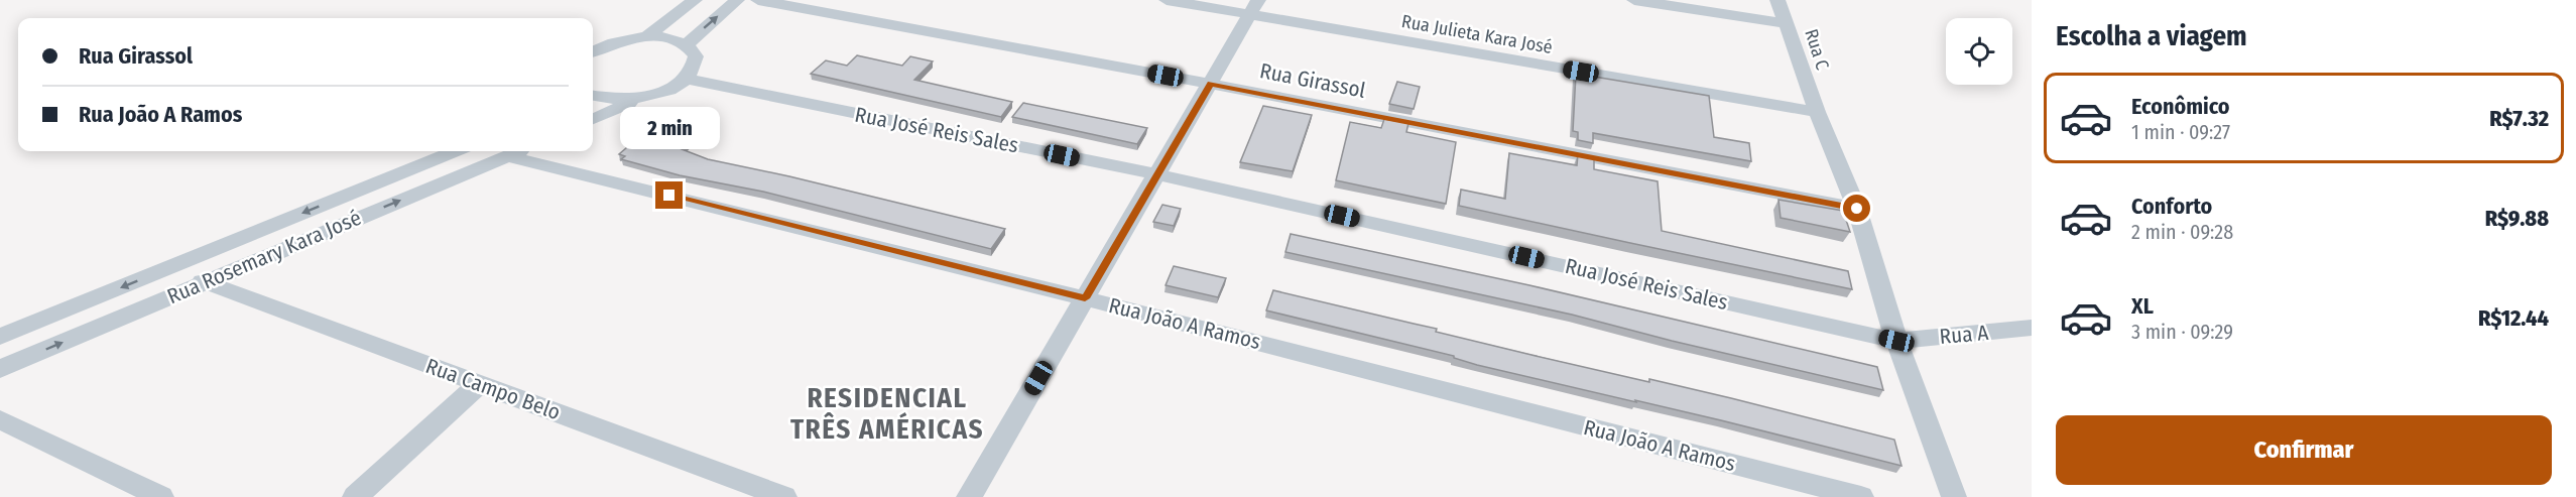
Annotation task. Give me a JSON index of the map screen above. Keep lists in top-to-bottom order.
{
  "streets": {
    "street": [
      "Rua Julieta Kara José",
      "Rua C",
      "Rua Girassol",
      "Rua José Reis Sales",
      "Rua Rosemary Kara José",
      "Rua João A Ramos",
      "Rua A",
      "Rua Campo Belo"
    ]
  },
  "crossings": [
    ["Rua Julieta Kara José", "Rua C"],
    ["Rua C", "Rua Girassol"],
    ["Rua C", "Rua José Reis Sales"],
    ["Rua C", "Rua A"],
    ["Rua José Reis Sales", "Rua A"],
    ["Rua Rosemary Kara José", "Rua João A Ramos"],
    ["Rua Rosemary Kara José", "Rua Campo Belo"]
  ],
  "districts": ["RESIDENCIAL TRÊS AMÉRICAS"],
  "page": {
    "heading": "Escolha a viagem",
    "banner": ["Rua Girassol", "Rua João A Ramos"],
    "list": [
      {
        "name": "Econômico",
        "note": "1 min · 09:27",
        "value": "R$7.32"
      },
      {
        "name": "Conforto",
        "note": "2 min · 09:28",
        "value": "R$9.88"
      },
      {
        "name": "XL",
        "note": "3 min · 09:29",
        "value": "R$12.44"
      }
    ],
    "bubble": "2 min",
    "buttons": "Confirmar"
  }
}
